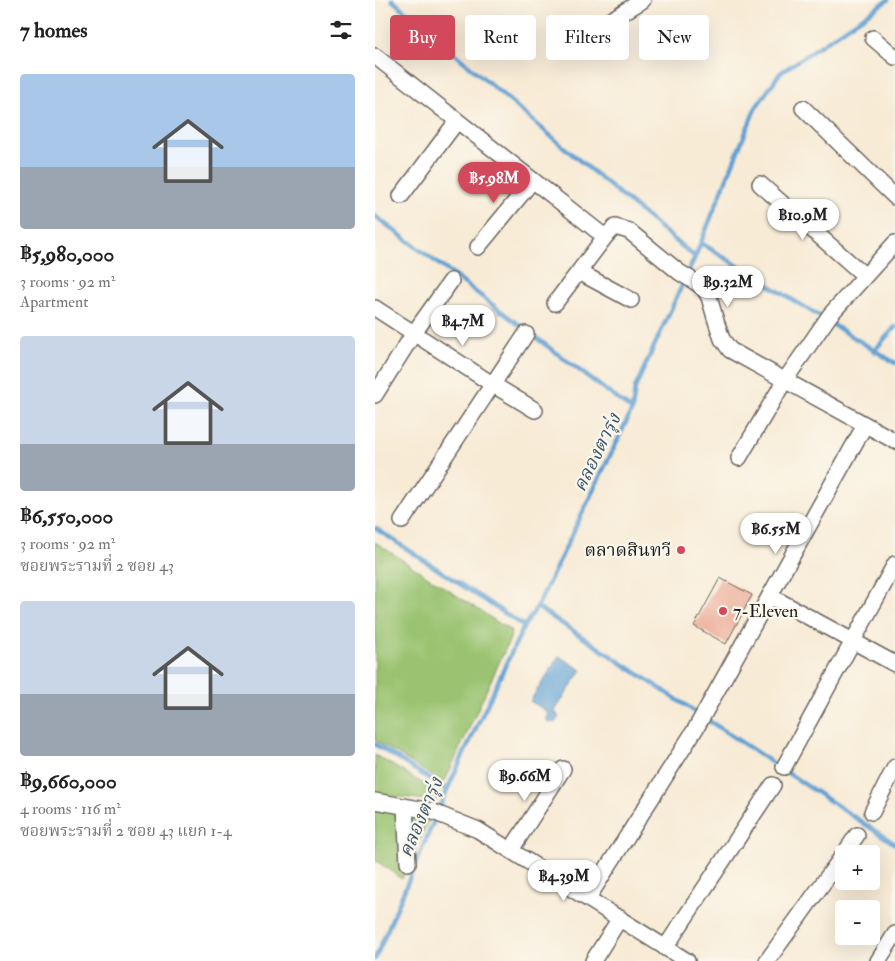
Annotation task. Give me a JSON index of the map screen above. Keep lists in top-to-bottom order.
{
  "water": ["คลองตารุ่ง"],
  "places": ["ตลาดสินทวี", "7-Eleven"],
  "page": {
    "heading": "7 homes",
    "chip": [
      "Buy",
      "Rent",
      "Filters",
      "New"
    ],
    "list": [
      {
        "name": "฿5,980,000",
        "note": "3 rooms · 92 m² · Apartment"
      },
      {
        "name": "฿6,550,000",
        "note": "3 rooms · 92 m² · ซอยพระรามที่ 2 ซอย 43"
      },
      {
        "name": "฿9,660,000",
        "note": "4 rooms · 116 m² · ซอยพระรามที่ 2 ซอย 43 แยก 1-4"
      }
    ],
    "price": [
      "฿5.98M",
      "฿10.9M",
      "฿9.32M",
      "฿4.7M",
      "฿6.55M",
      "฿9.66M",
      "฿4.39M"
    ],
    "map_buttons": ["+", "−"]
  }
}
